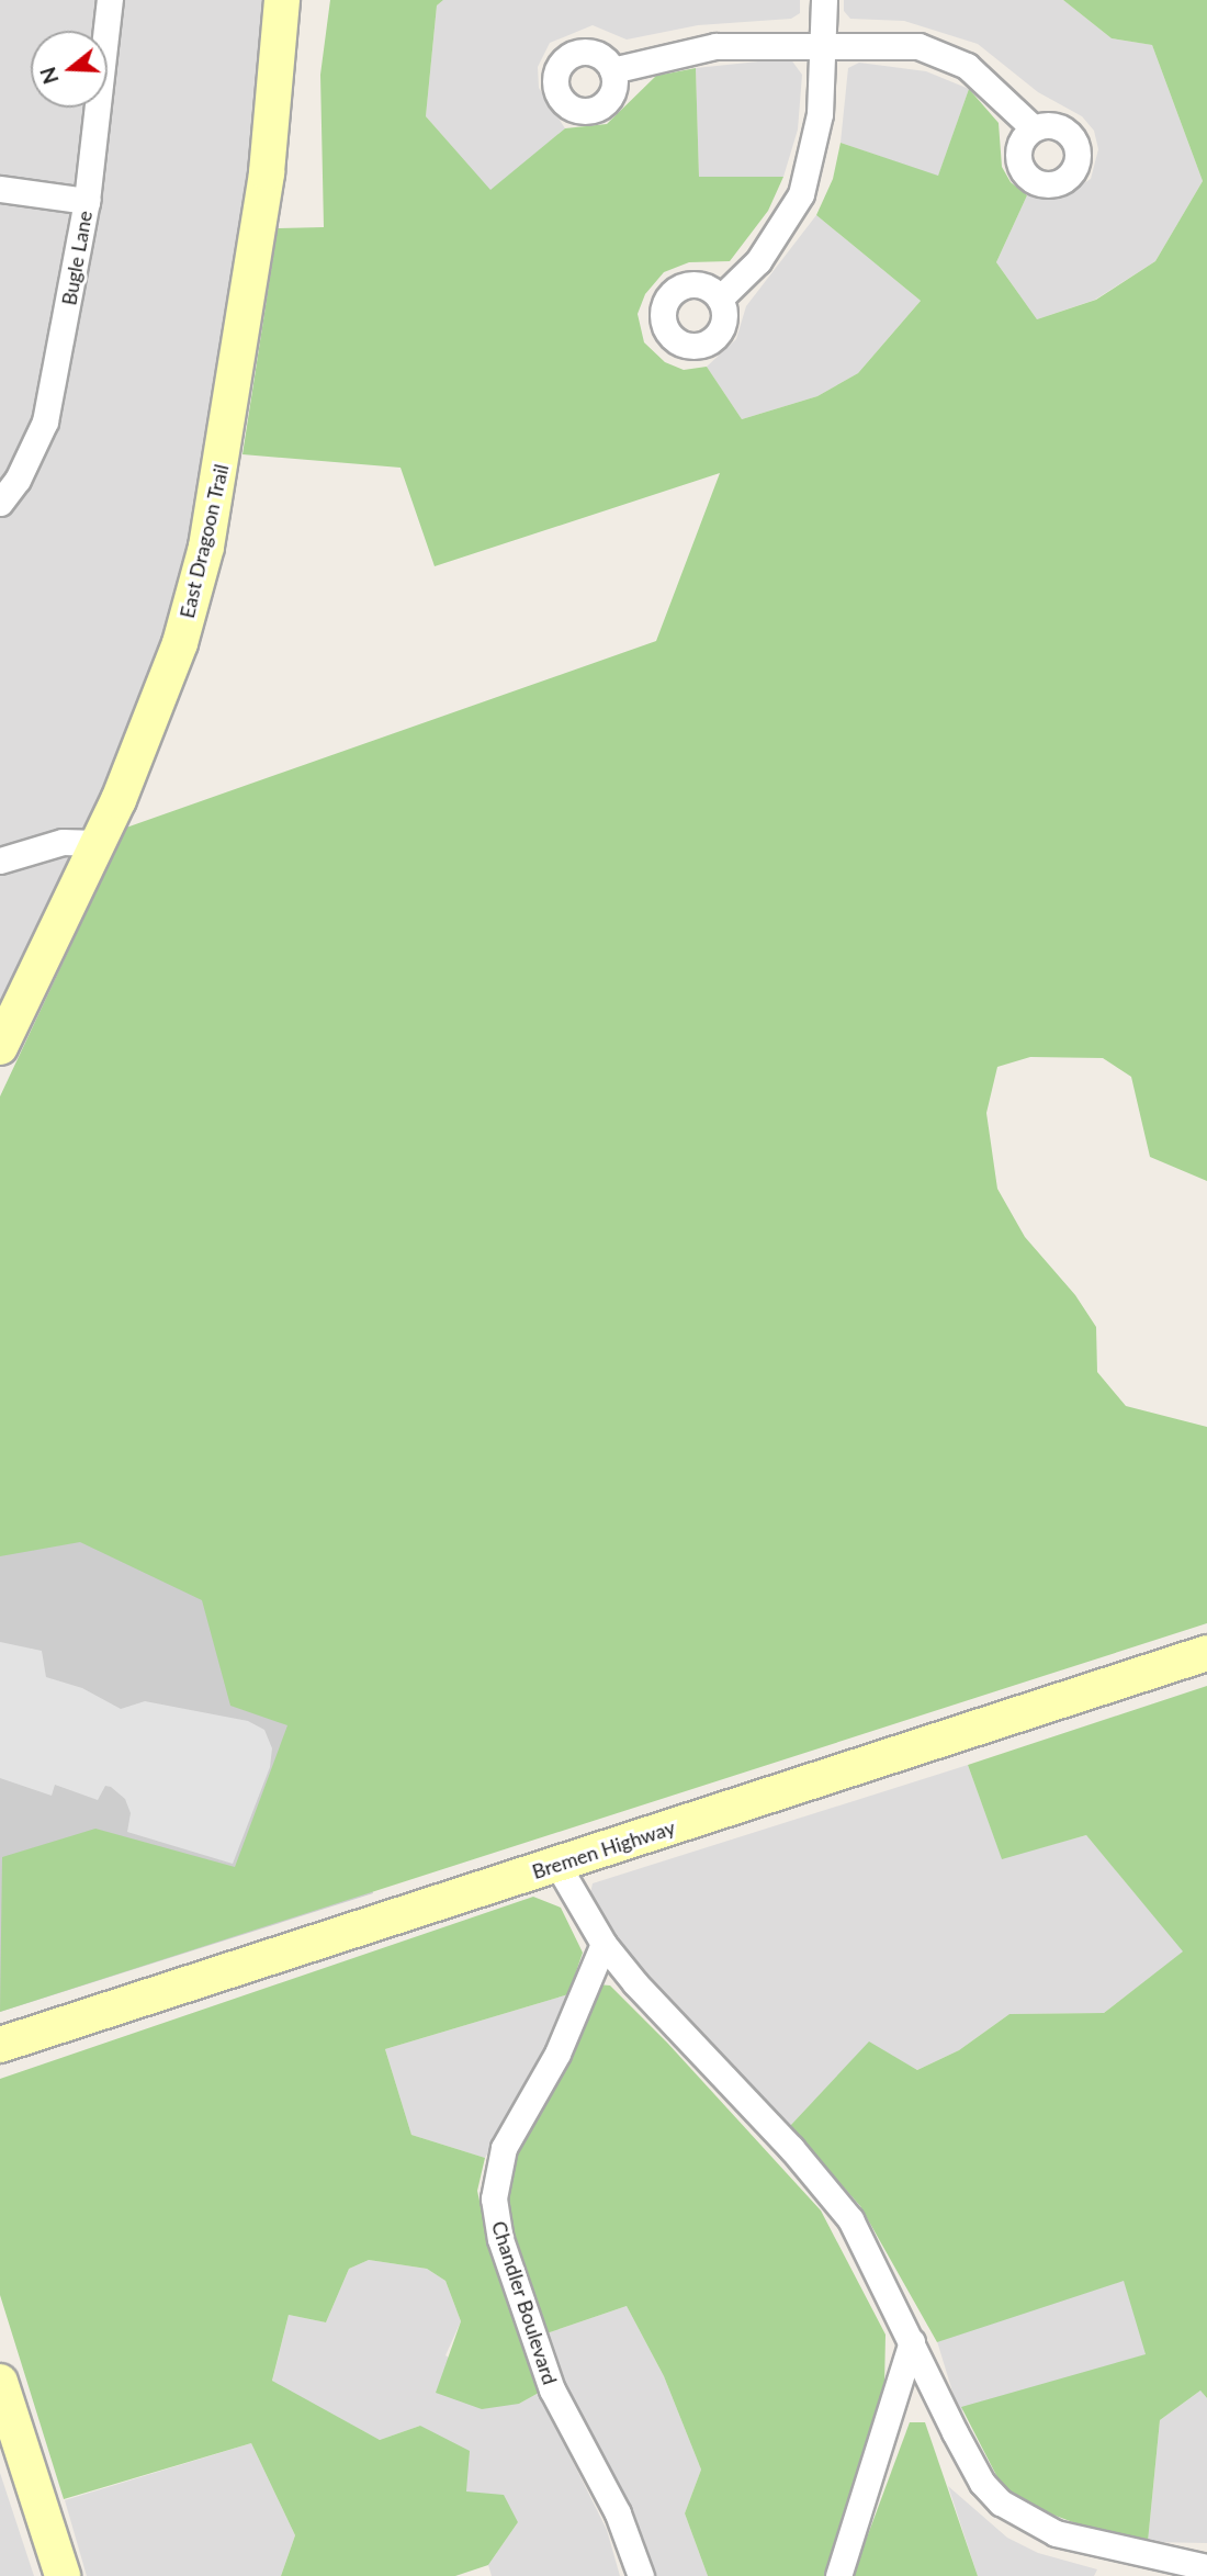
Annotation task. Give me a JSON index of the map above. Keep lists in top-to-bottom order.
{
  "streets": {
    "street": [
      "Bugle Lane",
      "East Dragoon Trail",
      "Bremen Highway",
      "Chandler Boulevard"
    ]
  },
  "north": "left"
}
